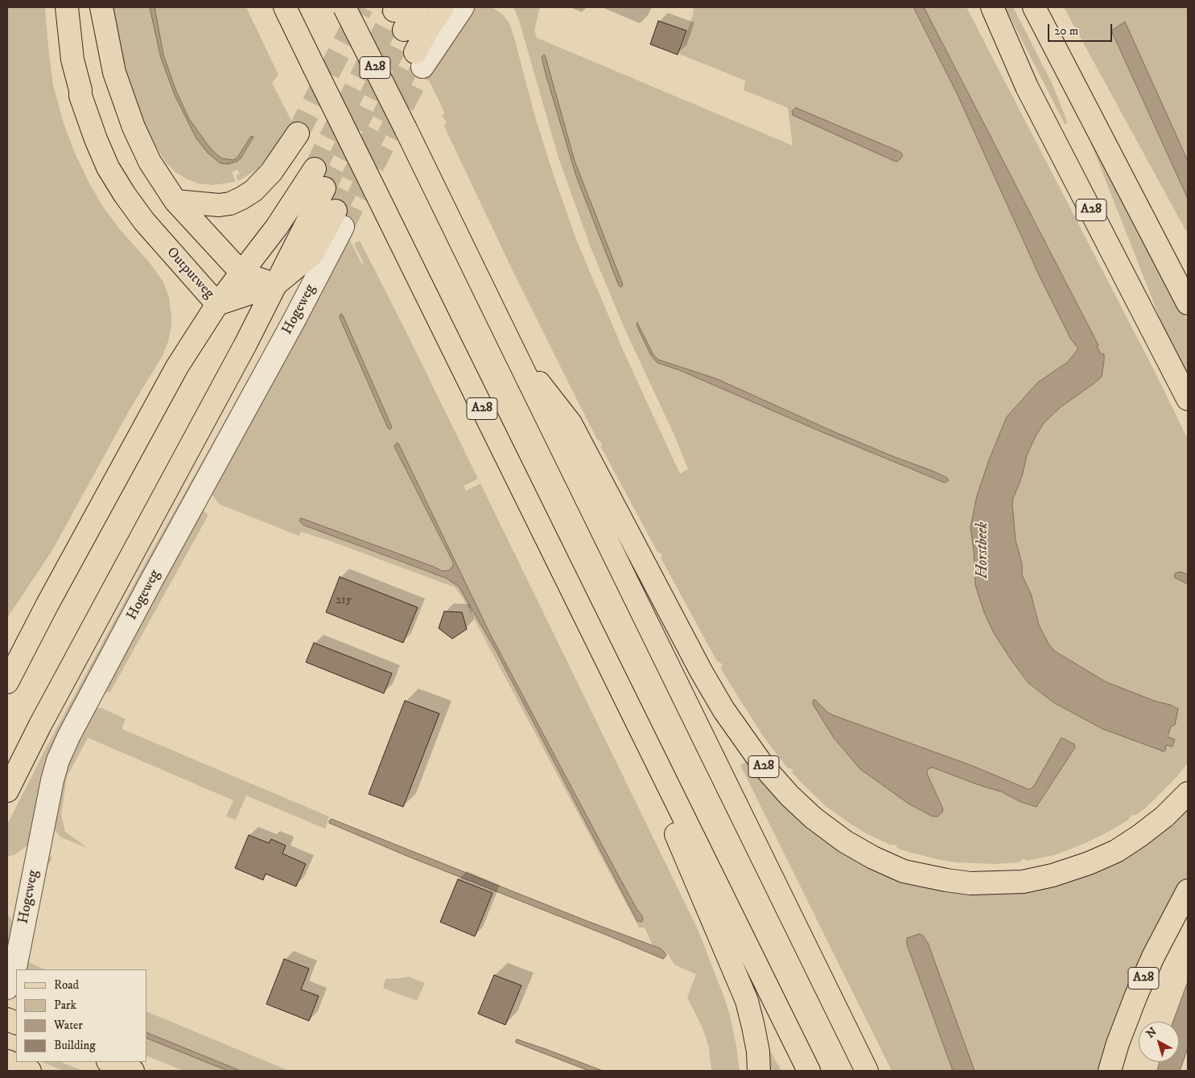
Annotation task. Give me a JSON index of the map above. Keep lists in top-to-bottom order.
{
  "streets": {
    "main road": ["A28", "Outputweg", "Hogeweg"]
  },
  "crossings": [
    ["Outputweg", "Hogeweg"]
  ],
  "water": ["Horstbeek"],
  "house_numbers": ["215"],
  "legend": [
    "Road",
    "Park",
    "Water",
    "Building"
  ],
  "scale_bar": "20 m",
  "north": "top left"
}
